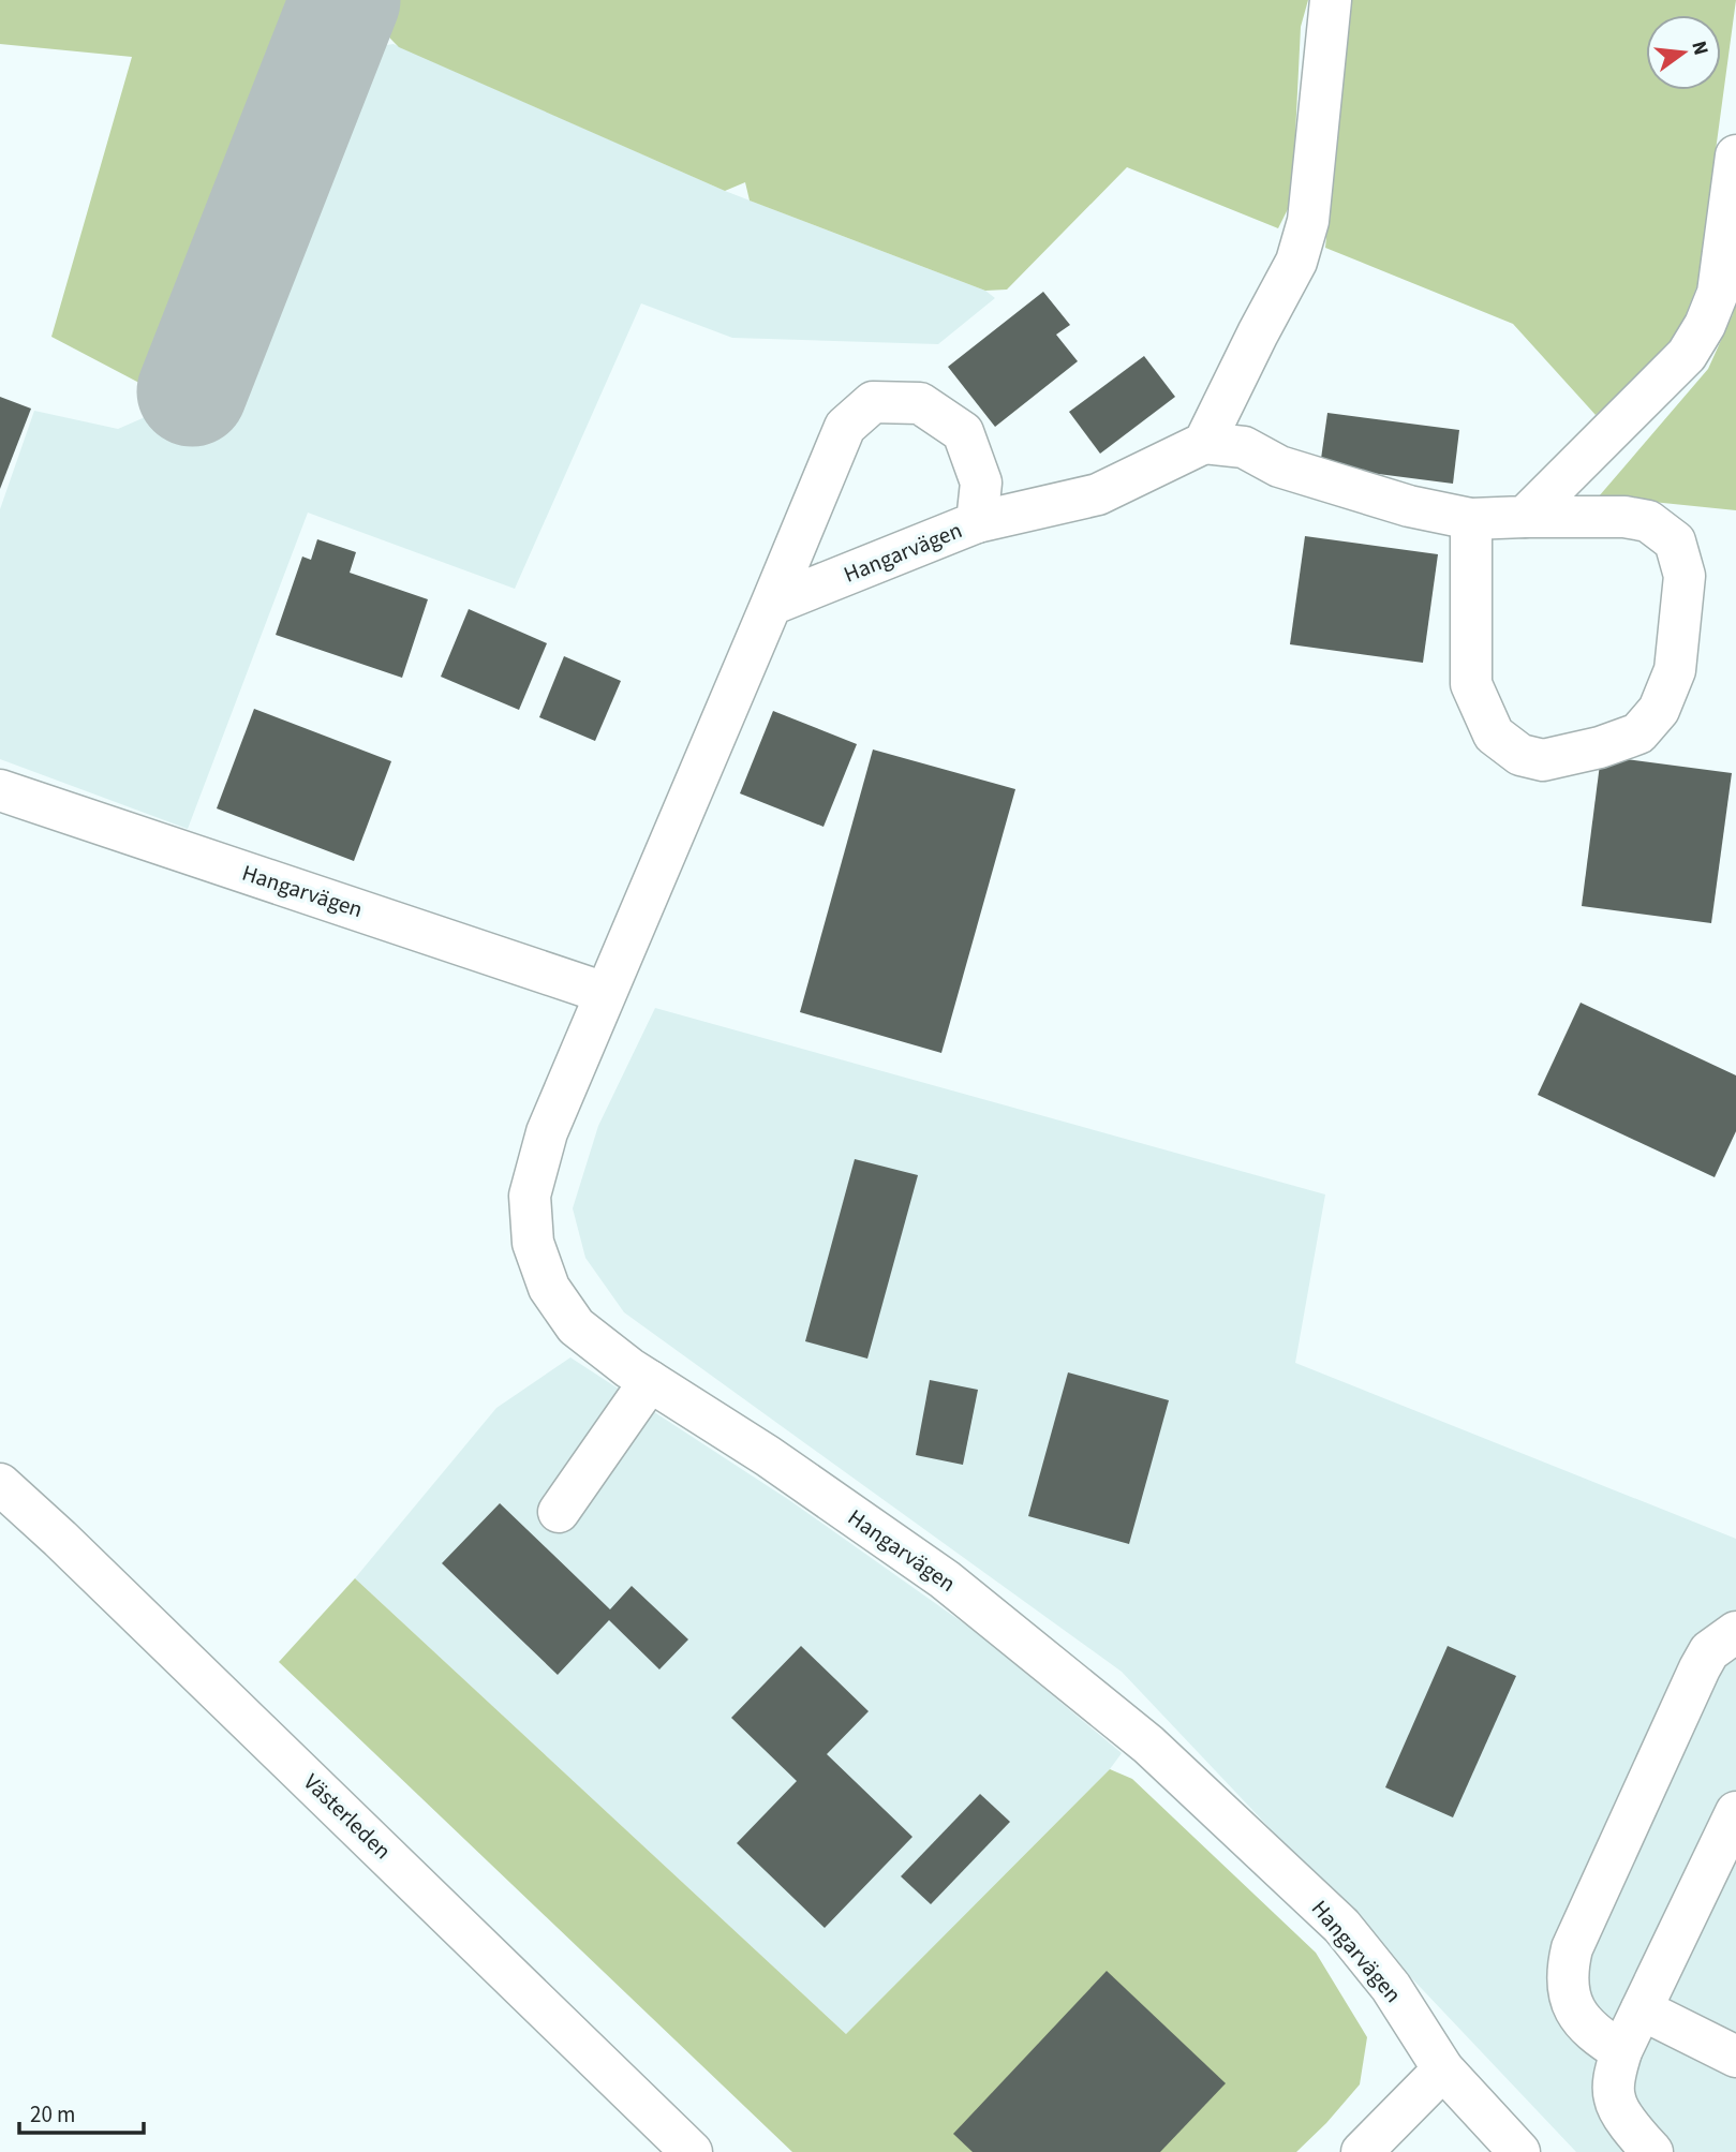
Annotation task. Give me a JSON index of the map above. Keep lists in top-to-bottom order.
{
  "streets": {
    "street": ["Hangarvägen", "Västerleden"]
  },
  "scale_bar": "20 m",
  "north": "right"
}
